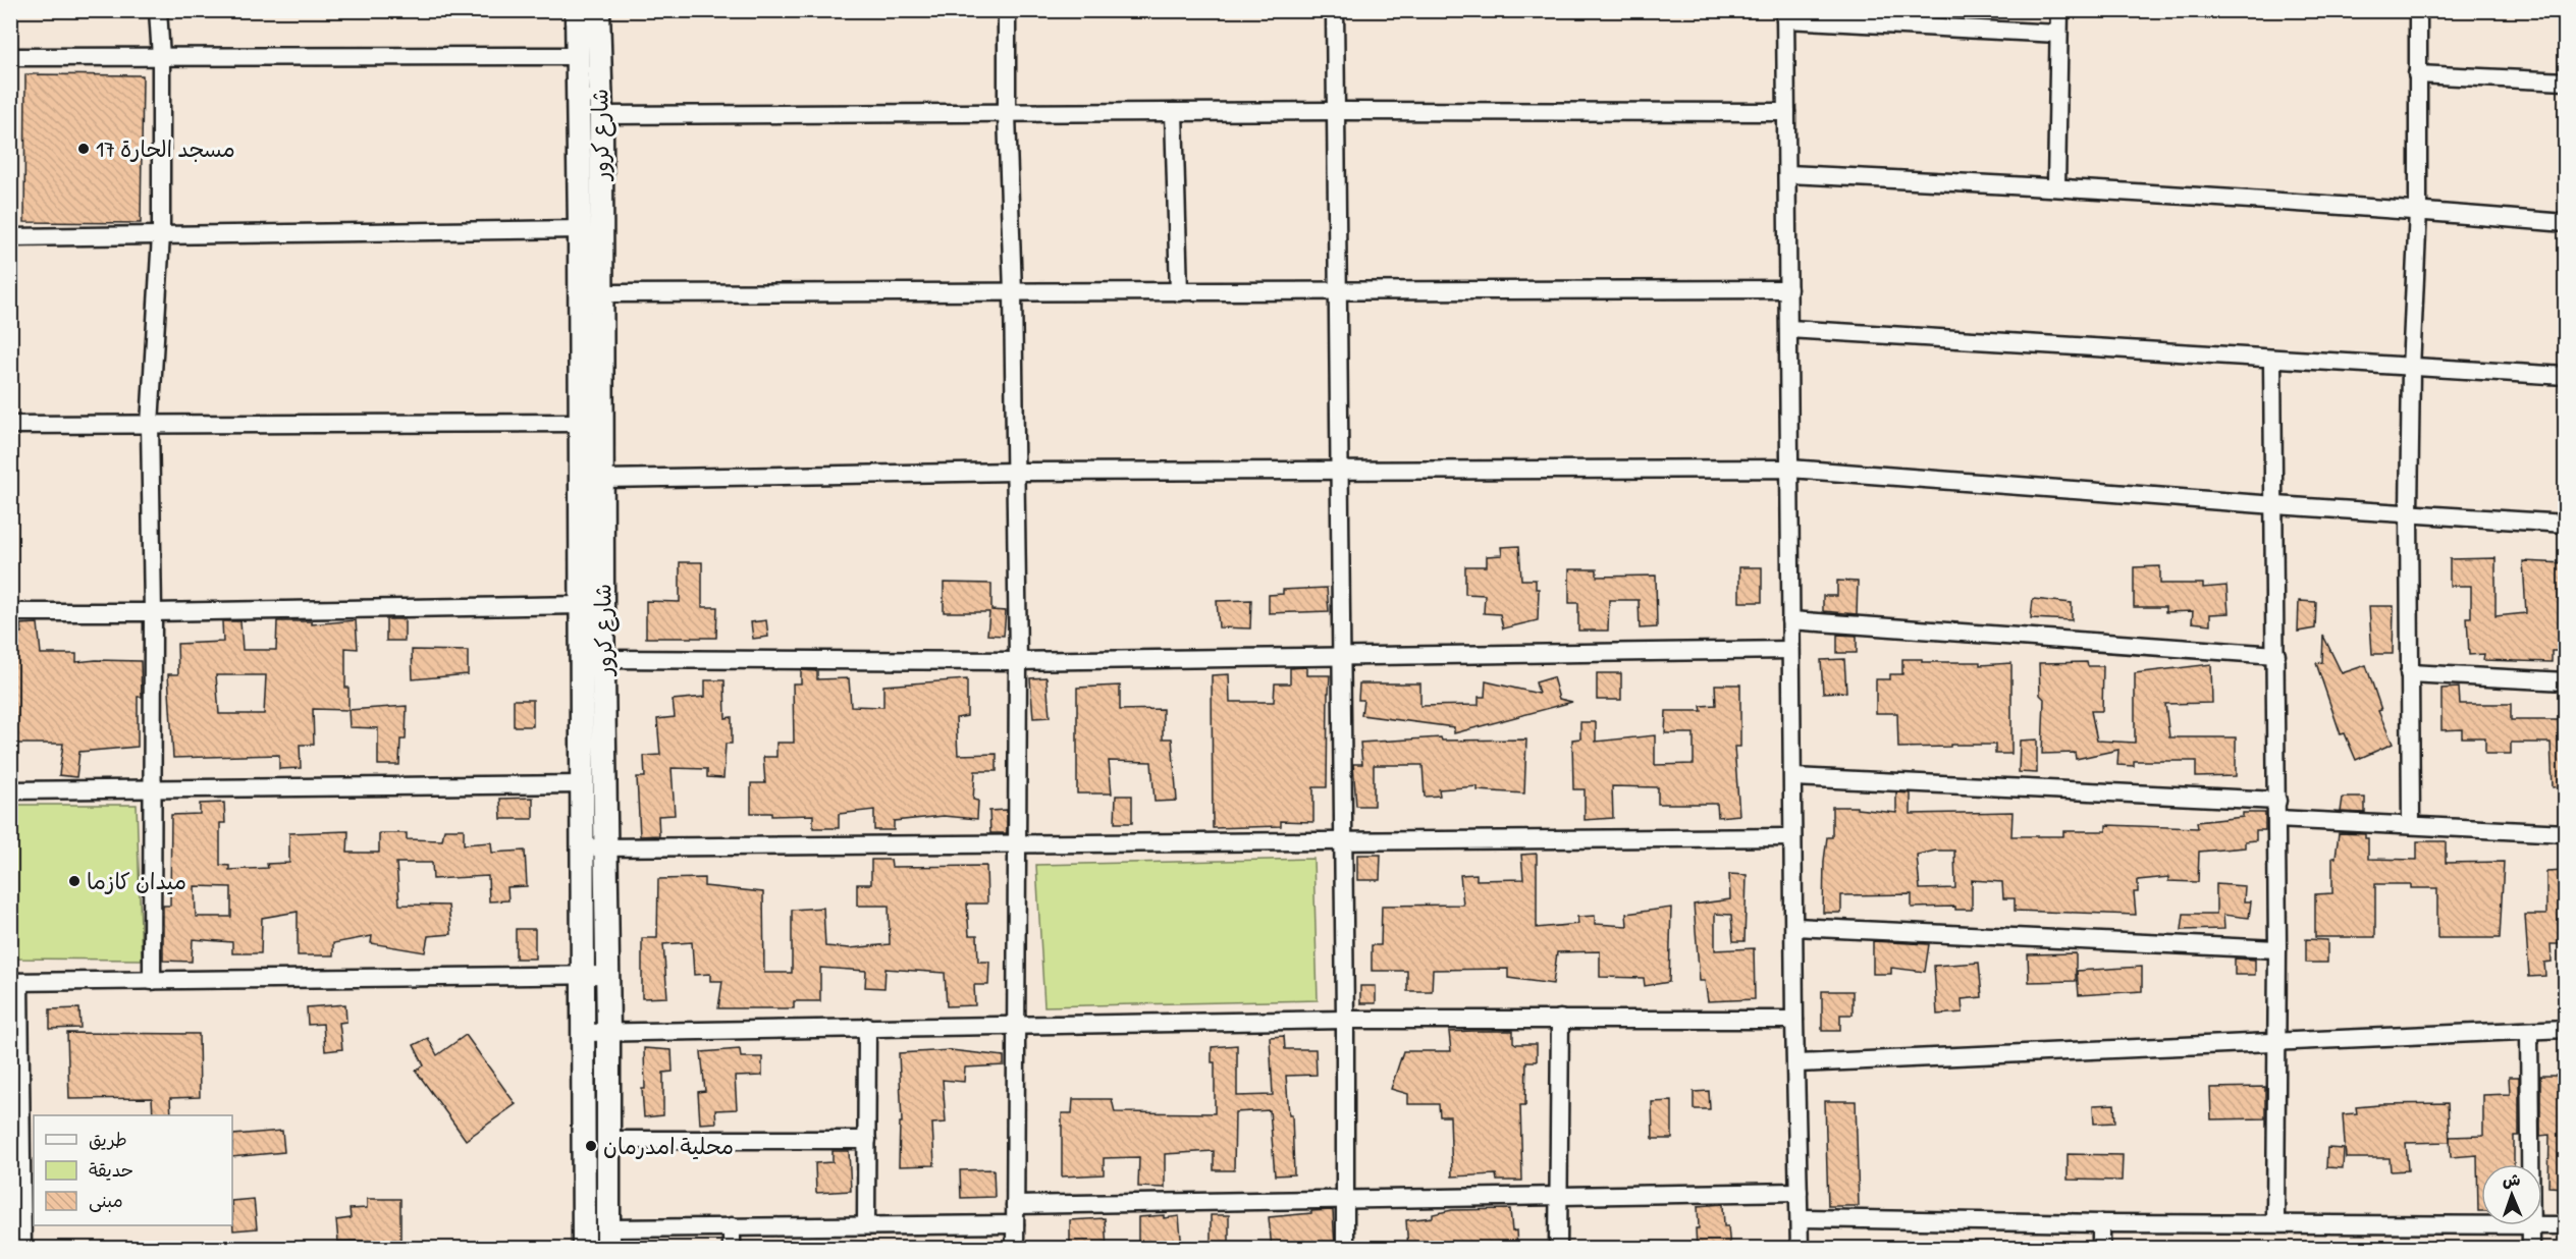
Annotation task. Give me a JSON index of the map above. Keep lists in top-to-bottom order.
{
  "streets": {
    "main road": ["شارع كرور"]
  },
  "places": ["مسجد الحارة 17", "ميدان كازما", "محلية امدرمان"],
  "legend": ["طريق", "حديقة", "مبنى"],
  "north": "top"
}
